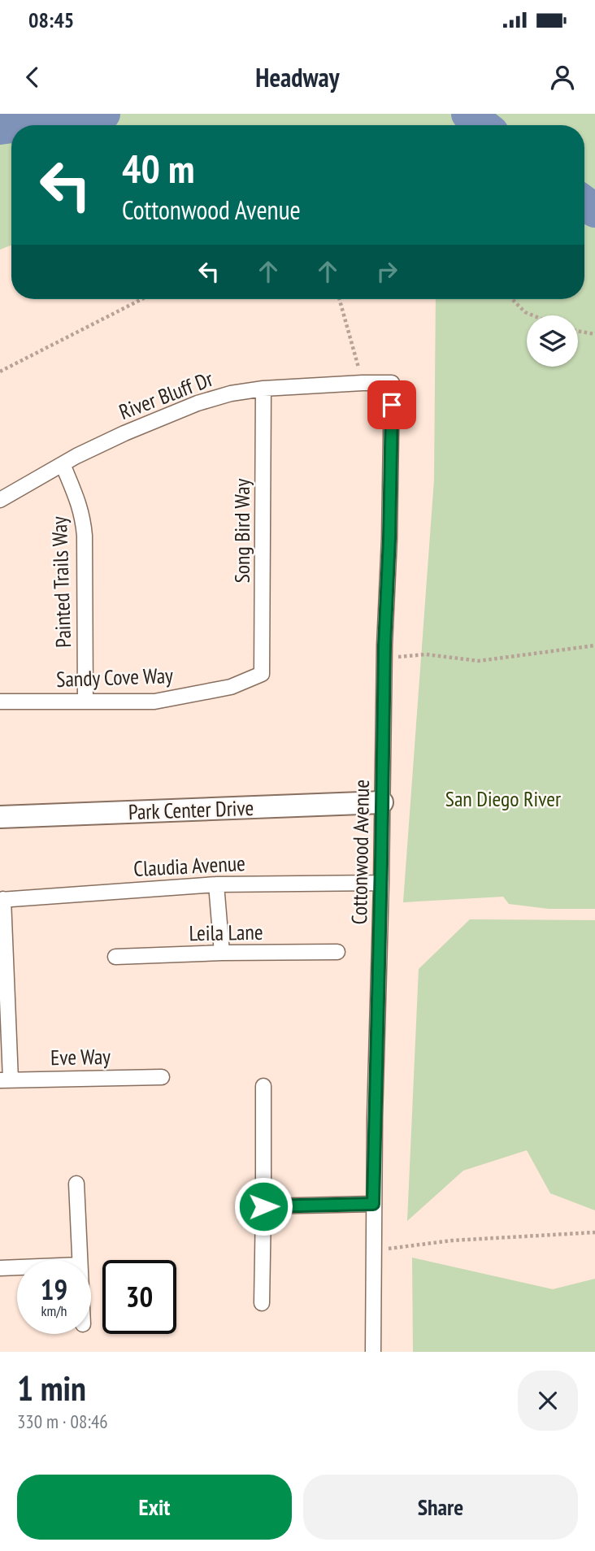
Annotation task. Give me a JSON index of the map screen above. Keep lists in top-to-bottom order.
{
  "streets": {
    "street": [
      "River Bluff Dr",
      "Song Bird Way",
      "Painted Trails Way",
      "Sandy Cove Way",
      "Park Center Drive",
      "Cottonwood Avenue",
      "Claudia Avenue",
      "Leila Lane",
      "Eve Way"
    ]
  },
  "crossings": [
    ["River Bluff Dr", "Song Bird Way"],
    ["River Bluff Dr", "Painted Trails Way"],
    ["River Bluff Dr", "Cottonwood Avenue"],
    ["Song Bird Way", "Sandy Cove Way"],
    ["Painted Trails Way", "Sandy Cove Way"],
    ["Park Center Drive", "Cottonwood Avenue"],
    ["Cottonwood Avenue", "Claudia Avenue"]
  ],
  "parks": ["San Diego River"],
  "page": {
    "status": "08:45",
    "header": "Headway",
    "turn": ["40 m", "Cottonwood Avenue"],
    "speed": "19 km/h",
    "limit": "30",
    "heading": ["1 min", "330 m · 08:46"],
    "buttons": ["Exit", "Share"]
  }
}
